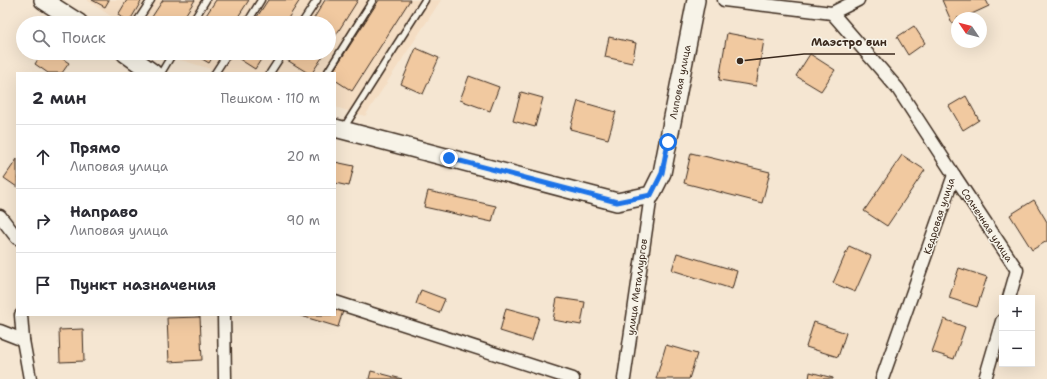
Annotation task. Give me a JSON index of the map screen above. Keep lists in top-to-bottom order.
{
  "streets": {
    "main road": ["Липовая улица"],
    "street": ["Кедровая улица", "Солнечная улица", "улица Металлургов"]
  },
  "crossings": [
    ["Липовая улица", "улица Металлургов"],
    ["Кедровая улица", "Солнечная улица"]
  ],
  "places": ["Маэстро вин"],
  "north": "top left",
  "page": {
    "search": "Поиск",
    "heading": ["2 мин", "Пешком · 110 m"],
    "list": [
      ["Прямо", "Липовая улица", "20 m"],
      ["Направо", "Липовая улица", "90 m"],
      "Пункт назначения"
    ],
    "map_buttons": ["+", "−"]
  }
}
